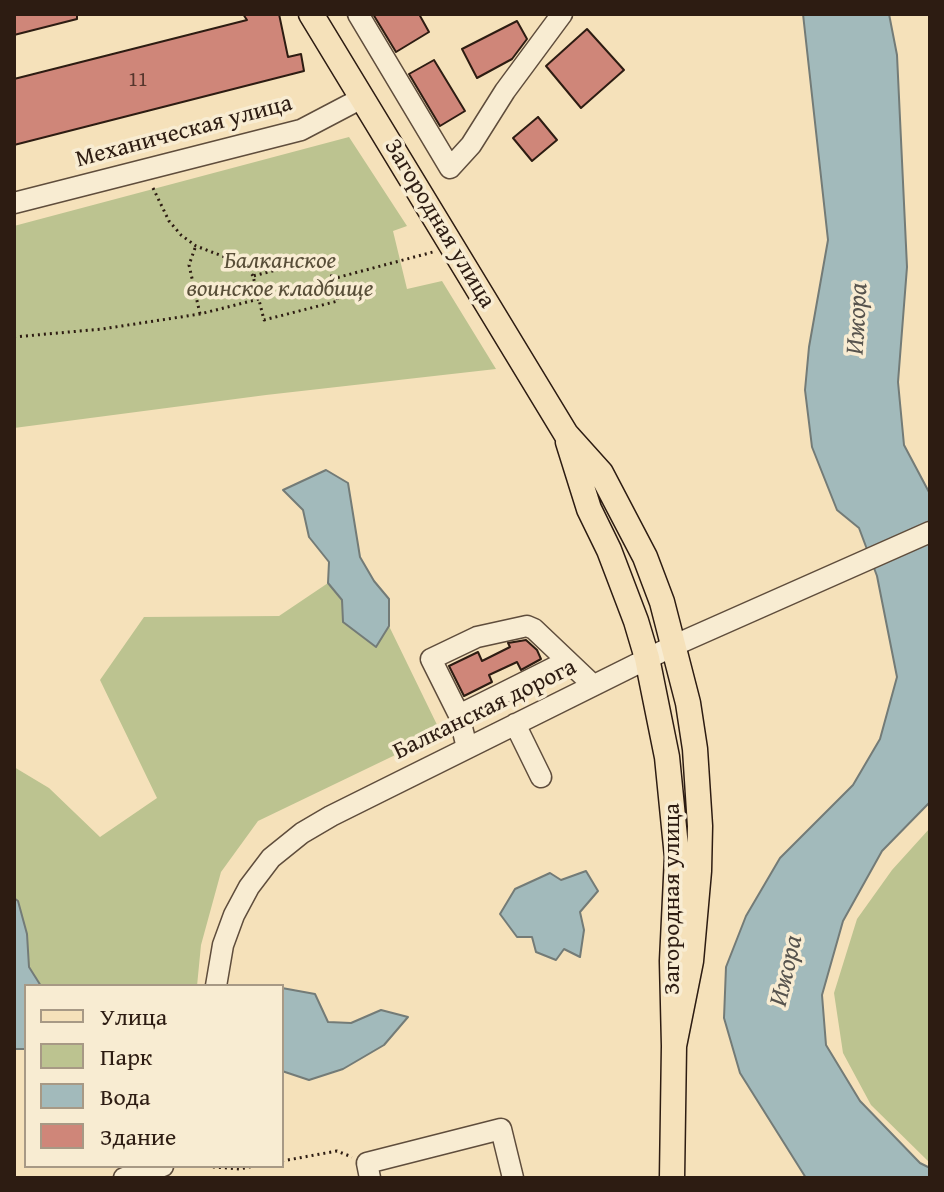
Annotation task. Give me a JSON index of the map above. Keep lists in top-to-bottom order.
{
  "streets": {
    "main road": ["Загородная улица"],
    "street": ["Механическая улица", "Балканская дорога"]
  },
  "crossings": [
    ["Механическая улица", "Загородная улица"],
    ["Загородная улица", "Балканская дорога"]
  ],
  "water": ["Ижора"],
  "parks": ["Балканское воинское кладбище"],
  "house_numbers": ["11"],
  "legend": [
    "Улица",
    "Парк",
    "Вода",
    "Здание"
  ]
}
